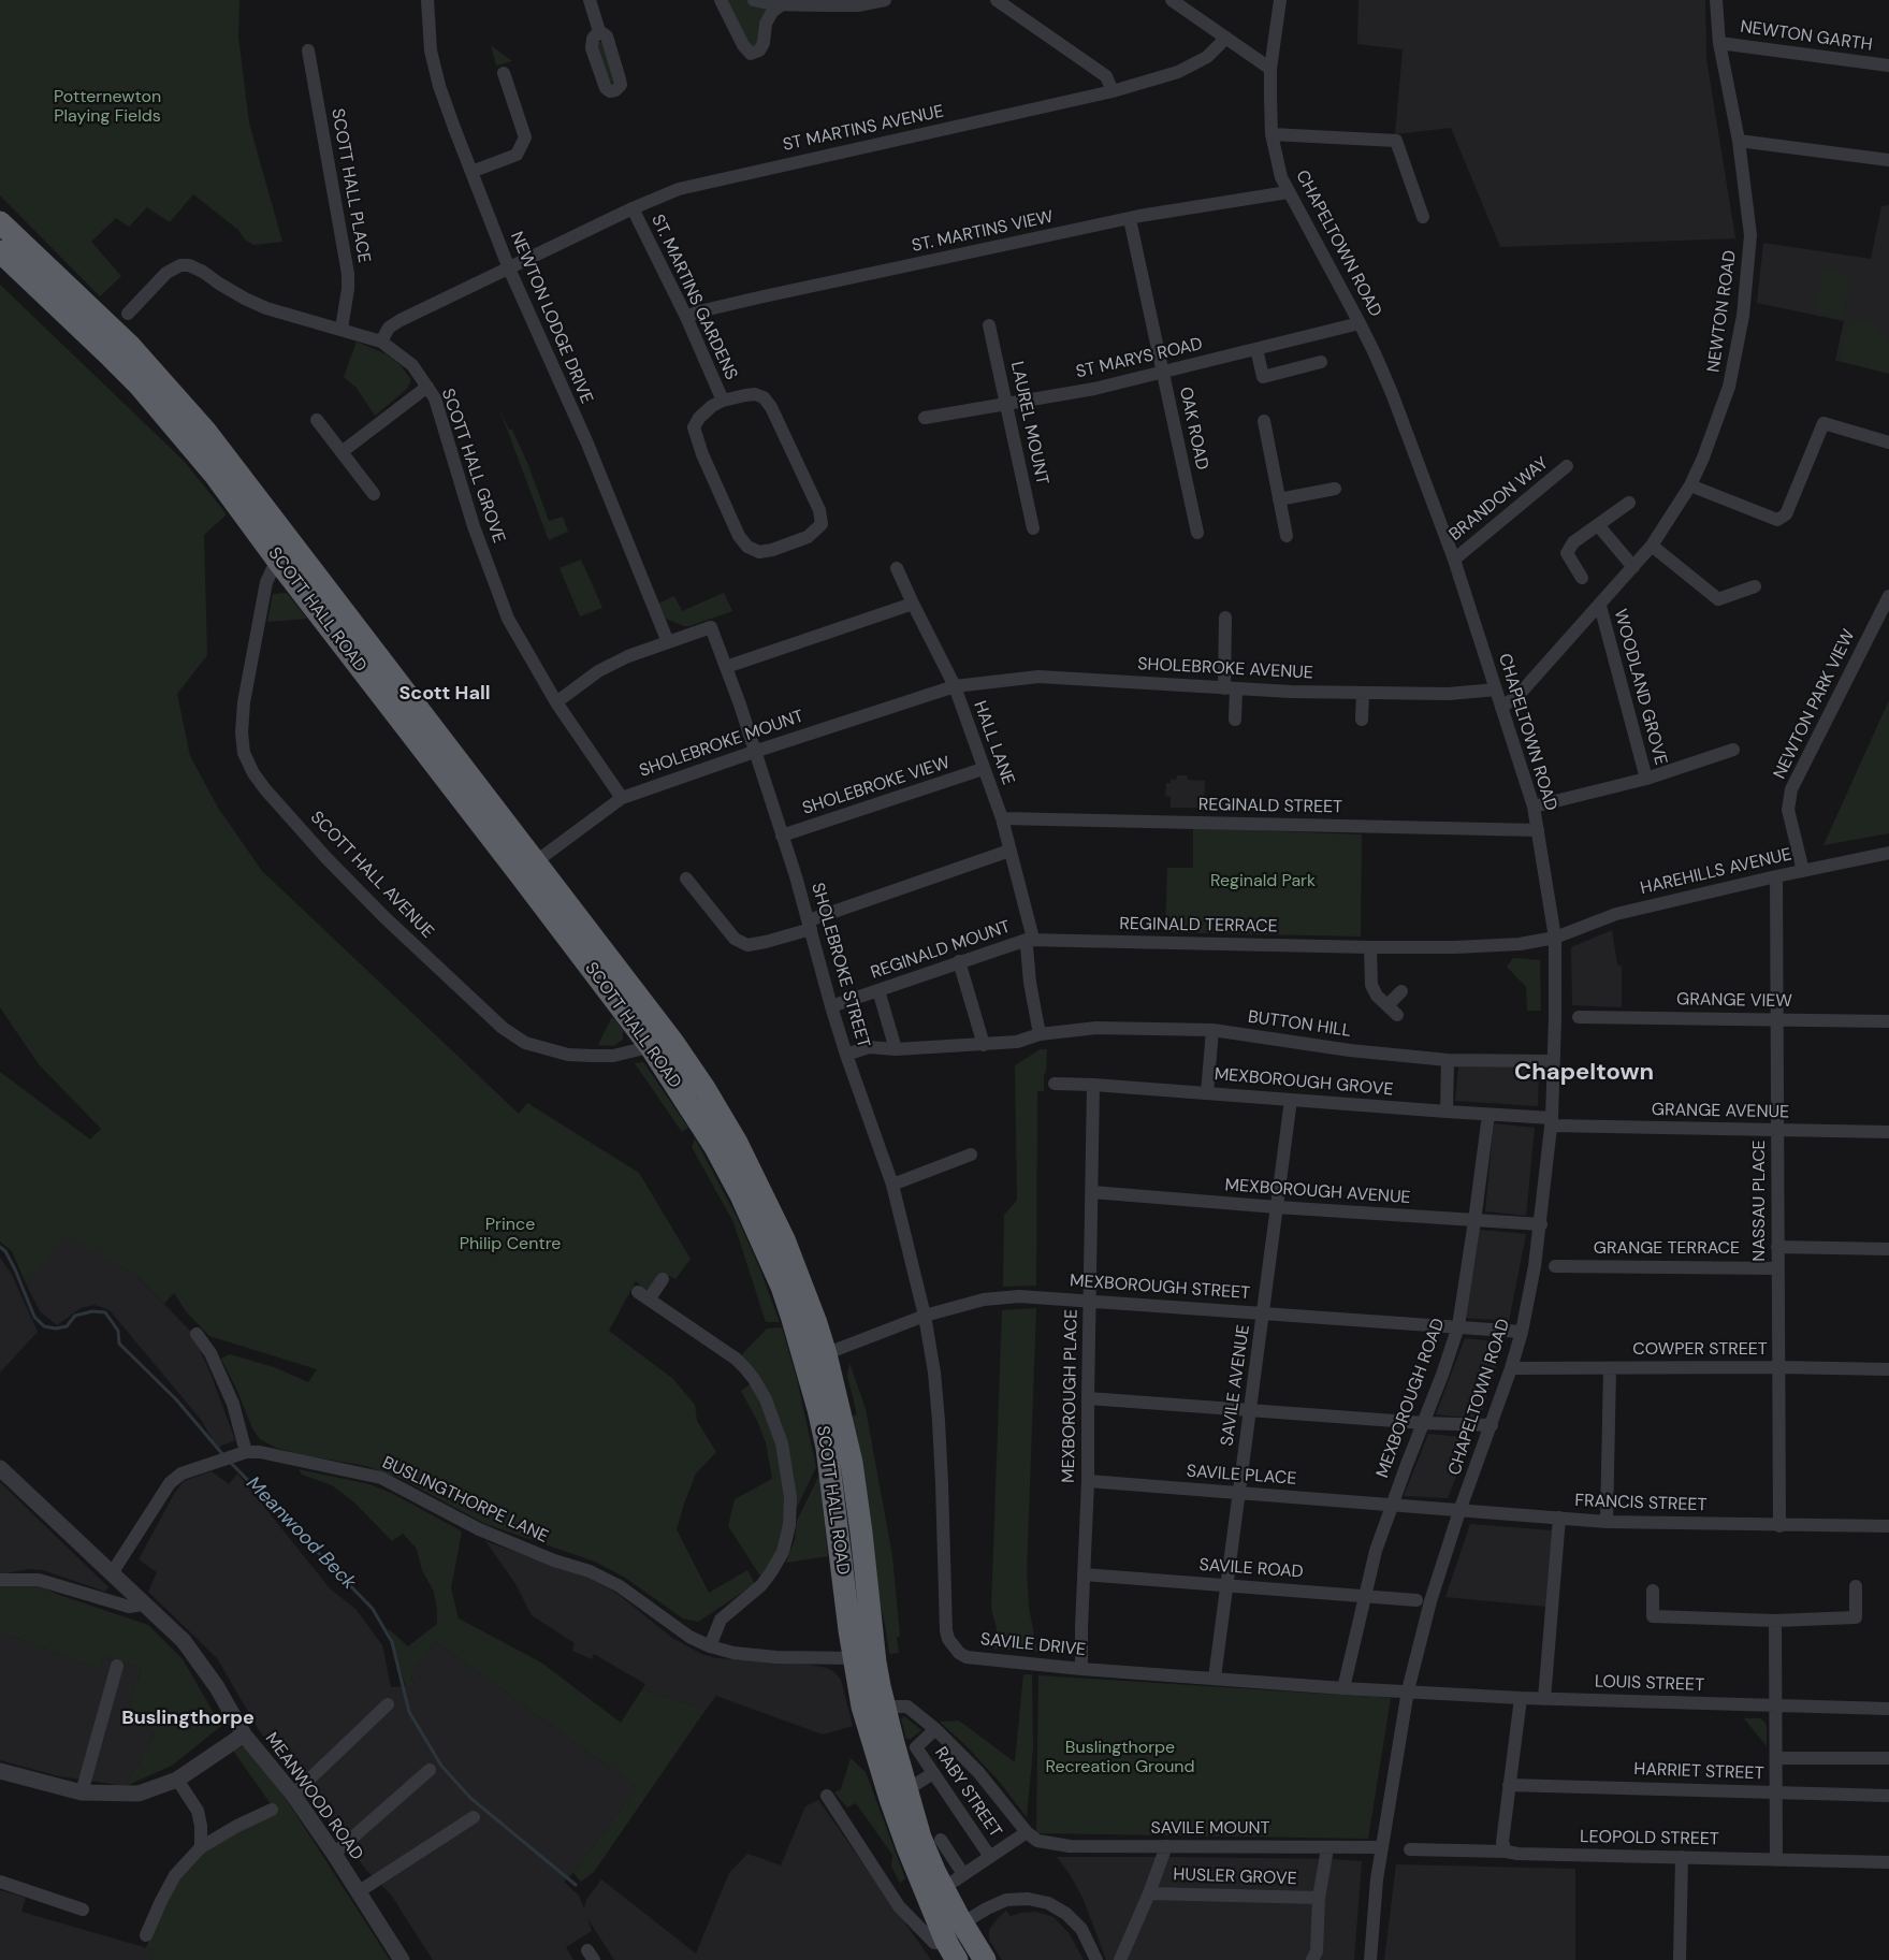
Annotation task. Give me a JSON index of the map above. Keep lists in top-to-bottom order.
{
  "streets": {
    "highway": ["SCOTT HALL ROAD"],
    "street": [
      "NEWTON GARTH",
      "ST MARTINS AVENUE",
      "SCOTT HALL PLACE",
      "ST. MARTINS VIEW",
      "CHAPELTOWN ROAD",
      "ST. MARTINS GARDENS",
      "NEWTON ROAD",
      "NEWTON LODGE DRIVE",
      "ST MARYS ROAD",
      "LAUREL MOUNT",
      "OAK ROAD",
      "SCOTT HALL GROVE",
      "BRANDON WAY",
      "SHOLEBROKE AVENUE",
      "WOODLAND GROVE",
      "NEWTON PARK VIEW",
      "HALL LANE",
      "SHOLEBROKE MOUNT",
      "SHOLEBROKE VIEW",
      "REGINALD STREET",
      "HAREHILLS AVENUE",
      "SCOTT HALL AVENUE",
      "REGINALD TERRACE",
      "REGINALD MOUNT",
      "SHOLEBROKE STREET",
      "GRANGE VIEW",
      "BUTTON HILL",
      "MEXBOROUGH GROVE",
      "GRANGE AVENUE",
      "MEXBOROUGH AVENUE",
      "NASSAU PLACE",
      "GRANGE TERRACE",
      "MEXBOROUGH STREET",
      "COWPER STREET",
      "SAVILE AVENUE",
      "MEXBOROUGH PLACE",
      "MEXBOROUGH ROAD",
      "SAVILE PLACE",
      "BUSLINGTHORPE LANE",
      "FRANCIS STREET",
      "SAVILE ROAD",
      "SAVILE DRIVE",
      "LOUIS STREET",
      "HARRIET STREET",
      "RABY STREET",
      "MEANWOOD ROAD",
      "SAVILE MOUNT",
      "LEOPOLD STREET",
      "HUSLER GROVE"
    ]
  },
  "crossings": [
    ["NEWTON GARTH", "NEWTON ROAD"],
    ["ST MARTINS AVENUE", "ST. MARTINS GARDENS"],
    ["ST MARTINS AVENUE", "NEWTON LODGE DRIVE"],
    ["ST MARTINS AVENUE", "SCOTT HALL GROVE"],
    ["SCOTT HALL PLACE", "SCOTT HALL GROVE"],
    ["ST. MARTINS VIEW", "CHAPELTOWN ROAD"],
    ["ST. MARTINS VIEW", "ST. MARTINS GARDENS"],
    ["ST. MARTINS VIEW", "OAK ROAD"],
    ["CHAPELTOWN ROAD", "NEWTON ROAD"],
    ["CHAPELTOWN ROAD", "ST MARYS ROAD"],
    ["CHAPELTOWN ROAD", "BRANDON WAY"],
    ["CHAPELTOWN ROAD", "SHOLEBROKE AVENUE"],
    ["CHAPELTOWN ROAD", "REGINALD STREET"],
    ["CHAPELTOWN ROAD", "HAREHILLS AVENUE"],
    ["CHAPELTOWN ROAD", "REGINALD TERRACE"],
    ["CHAPELTOWN ROAD", "BUTTON HILL"],
    ["CHAPELTOWN ROAD", "MEXBOROUGH GROVE"],
    ["CHAPELTOWN ROAD", "GRANGE AVENUE"],
    ["CHAPELTOWN ROAD", "MEXBOROUGH AVENUE"],
    ["CHAPELTOWN ROAD", "MEXBOROUGH STREET"],
    ["CHAPELTOWN ROAD", "COWPER STREET"],
    ["CHAPELTOWN ROAD", "FRANCIS STREET"],
    ["CHAPELTOWN ROAD", "SAVILE ROAD"],
    ["CHAPELTOWN ROAD", "SAVILE DRIVE"],
    ["CHAPELTOWN ROAD", "LOUIS STREET"],
    ["CHAPELTOWN ROAD", "SAVILE MOUNT"],
    ["NEWTON ROAD", "WOODLAND GROVE"],
    ["NEWTON LODGE DRIVE", "SHOLEBROKE STREET"],
    ["ST MARYS ROAD", "LAUREL MOUNT"],
    ["ST MARYS ROAD", "OAK ROAD"],
    ["SCOTT HALL GROVE", "SHOLEBROKE MOUNT"],
    ["SCOTT HALL ROAD", "SHOLEBROKE MOUNT"],
    ["SCOTT HALL ROAD", "SCOTT HALL AVENUE"],
    ["SCOTT HALL ROAD", "MEXBOROUGH STREET"],
    ["SCOTT HALL ROAD", "BUSLINGTHORPE LANE"],
    ["SHOLEBROKE AVENUE", "HALL LANE"],
    ["SHOLEBROKE AVENUE", "SHOLEBROKE MOUNT"],
    ["NEWTON PARK VIEW", "HAREHILLS AVENUE"],
    ["HALL LANE", "SHOLEBROKE MOUNT"],
    ["HALL LANE", "SHOLEBROKE VIEW"],
    ["HALL LANE", "REGINALD STREET"],
    ["HALL LANE", "REGINALD TERRACE"],
    ["HALL LANE", "REGINALD MOUNT"],
    ["HALL LANE", "BUTTON HILL"],
    ["SHOLEBROKE MOUNT", "SHOLEBROKE STREET"],
    ["SHOLEBROKE VIEW", "SHOLEBROKE STREET"],
    ["HAREHILLS AVENUE", "REGINALD TERRACE"],
    ["HAREHILLS AVENUE", "NASSAU PLACE"],
    ["REGINALD TERRACE", "REGINALD MOUNT"],
    ["REGINALD MOUNT", "SHOLEBROKE STREET"],
    ["SHOLEBROKE STREET", "BUTTON HILL"],
    ["SHOLEBROKE STREET", "MEXBOROUGH STREET"],
    ["SHOLEBROKE STREET", "SAVILE DRIVE"],
    ["GRANGE VIEW", "NASSAU PLACE"],
    ["MEXBOROUGH GROVE", "GRANGE AVENUE"],
    ["MEXBOROUGH GROVE", "SAVILE AVENUE"],
    ["MEXBOROUGH GROVE", "MEXBOROUGH PLACE"],
    ["MEXBOROUGH GROVE", "MEXBOROUGH ROAD"],
    ["GRANGE AVENUE", "NASSAU PLACE"],
    ["MEXBOROUGH AVENUE", "SAVILE AVENUE"],
    ["MEXBOROUGH AVENUE", "MEXBOROUGH PLACE"],
    ["MEXBOROUGH AVENUE", "MEXBOROUGH ROAD"],
    ["NASSAU PLACE", "GRANGE TERRACE"],
    ["NASSAU PLACE", "COWPER STREET"],
    ["NASSAU PLACE", "FRANCIS STREET"],
    ["MEXBOROUGH STREET", "SAVILE AVENUE"],
    ["MEXBOROUGH STREET", "MEXBOROUGH PLACE"],
    ["MEXBOROUGH STREET", "MEXBOROUGH ROAD"],
    ["MEXBOROUGH STREET", "SAVILE DRIVE"],
    ["SAVILE AVENUE", "SAVILE PLACE"],
    ["SAVILE AVENUE", "SAVILE ROAD"],
    ["SAVILE AVENUE", "SAVILE DRIVE"],
    ["MEXBOROUGH PLACE", "SAVILE PLACE"],
    ["MEXBOROUGH PLACE", "SAVILE ROAD"],
    ["MEXBOROUGH PLACE", "SAVILE DRIVE"],
    ["MEXBOROUGH ROAD", "SAVILE PLACE"],
    ["MEXBOROUGH ROAD", "FRANCIS STREET"],
    ["MEXBOROUGH ROAD", "SAVILE ROAD"],
    ["MEXBOROUGH ROAD", "SAVILE DRIVE"],
    ["SAVILE PLACE", "FRANCIS STREET"],
    ["BUSLINGTHORPE LANE", "MEANWOOD ROAD"],
    ["SAVILE DRIVE", "LOUIS STREET"]
  ],
  "districts": ["Scott Hall", "Chapeltown", "Buslingthorpe"],
  "water": ["Meanwood Beck"],
  "parks": [
    "Potternewton Playing Fields",
    "Reginald Park",
    "Prince Philip Centre",
    "Buslingthorpe Recreation Ground"
  ]
}
